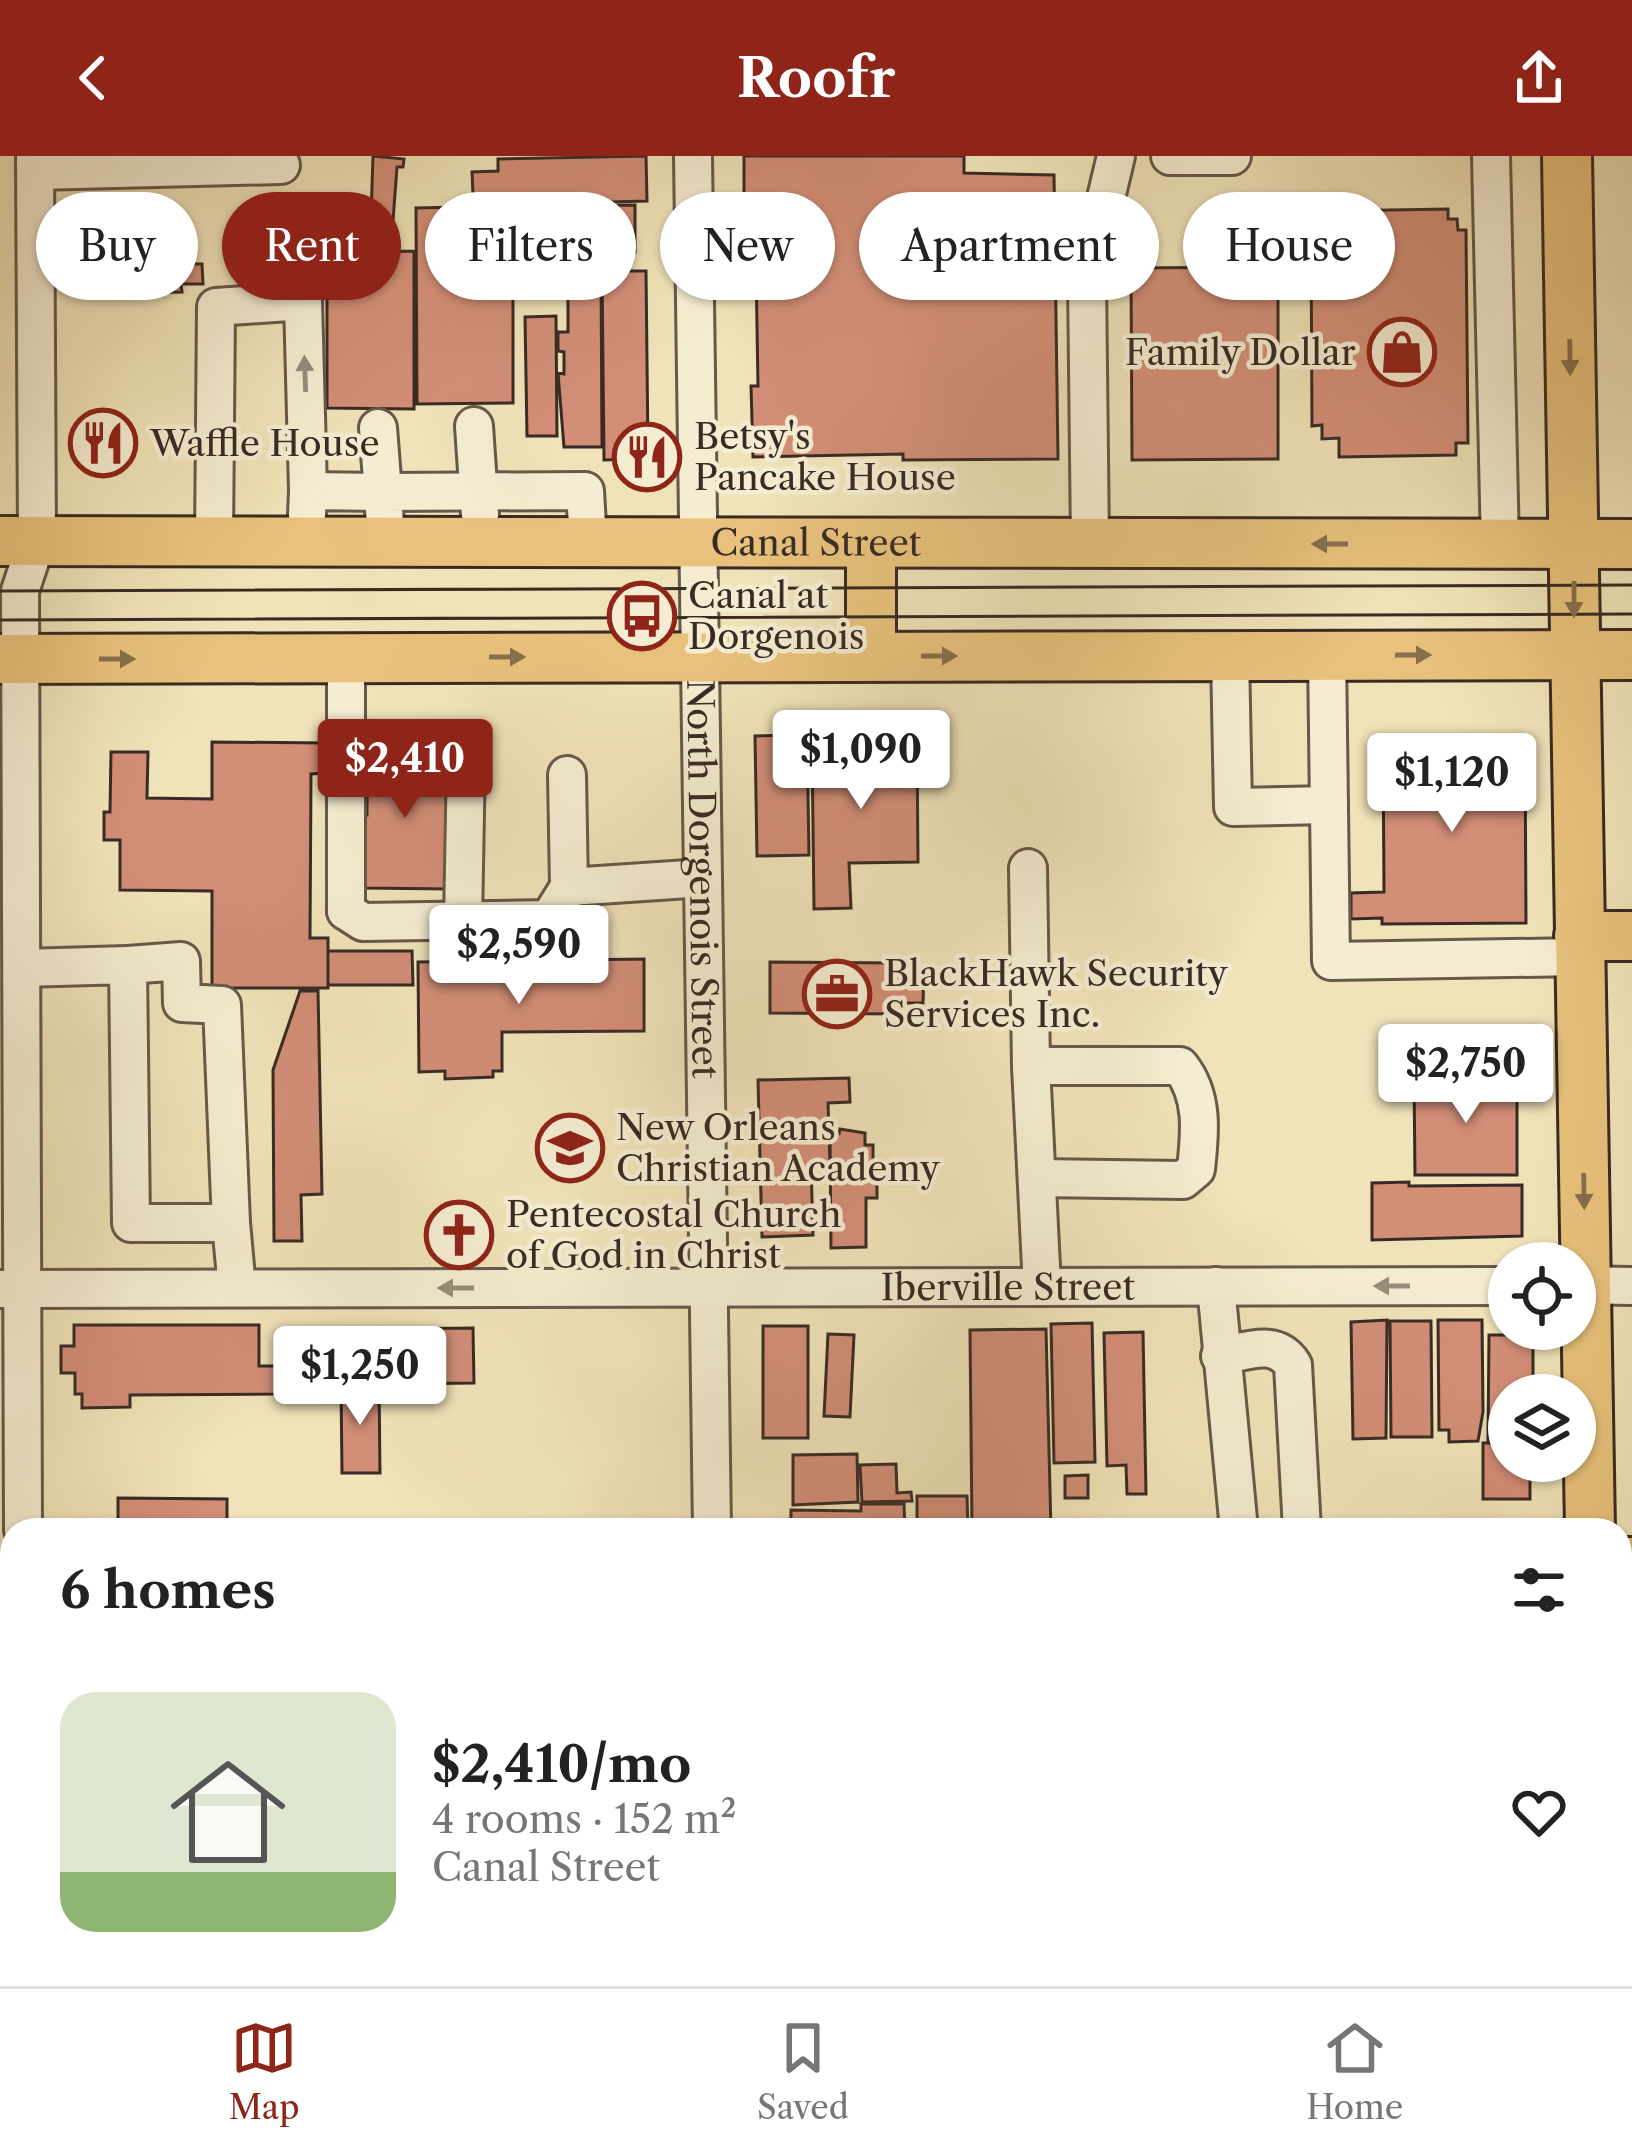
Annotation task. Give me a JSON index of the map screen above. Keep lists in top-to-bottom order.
{
  "streets": {
    "main road": ["Canal Street"],
    "street": ["North Dorgenois Street", "Iberville Street"]
  },
  "crossings": [
    ["Canal Street", "North Dorgenois Street"],
    ["North Dorgenois Street", "Iberville Street"]
  ],
  "one_way": ["Iberville Street"],
  "places": {
    "shop": ["Family Dollar"],
    "restaurant": ["Waffle House", "Betsy's Pancake House"],
    "bus stop": ["Canal at Dorgenois"],
    "office": ["BlackHawk Security Services Inc."],
    "school or university": ["New Orleans Christian Academy"],
    "church": ["Pentecostal Church of God in Christ"]
  },
  "page": {
    "header": "Roofr",
    "chip": [
      "Buy",
      "Rent",
      "Filters",
      "New",
      "Apartment",
      "House"
    ],
    "price": [
      "$1,090",
      "$2,410",
      "$1,120",
      "$2,590",
      "$2,750",
      "$1,250"
    ],
    "heading": "6 homes",
    "list": [
      {
        "name": "$2,410/mo",
        "note": "4 rooms · 152 m² · Canal Street"
      }
    ],
    "tabs": ["Map", "Saved", "Home"]
  }
}
